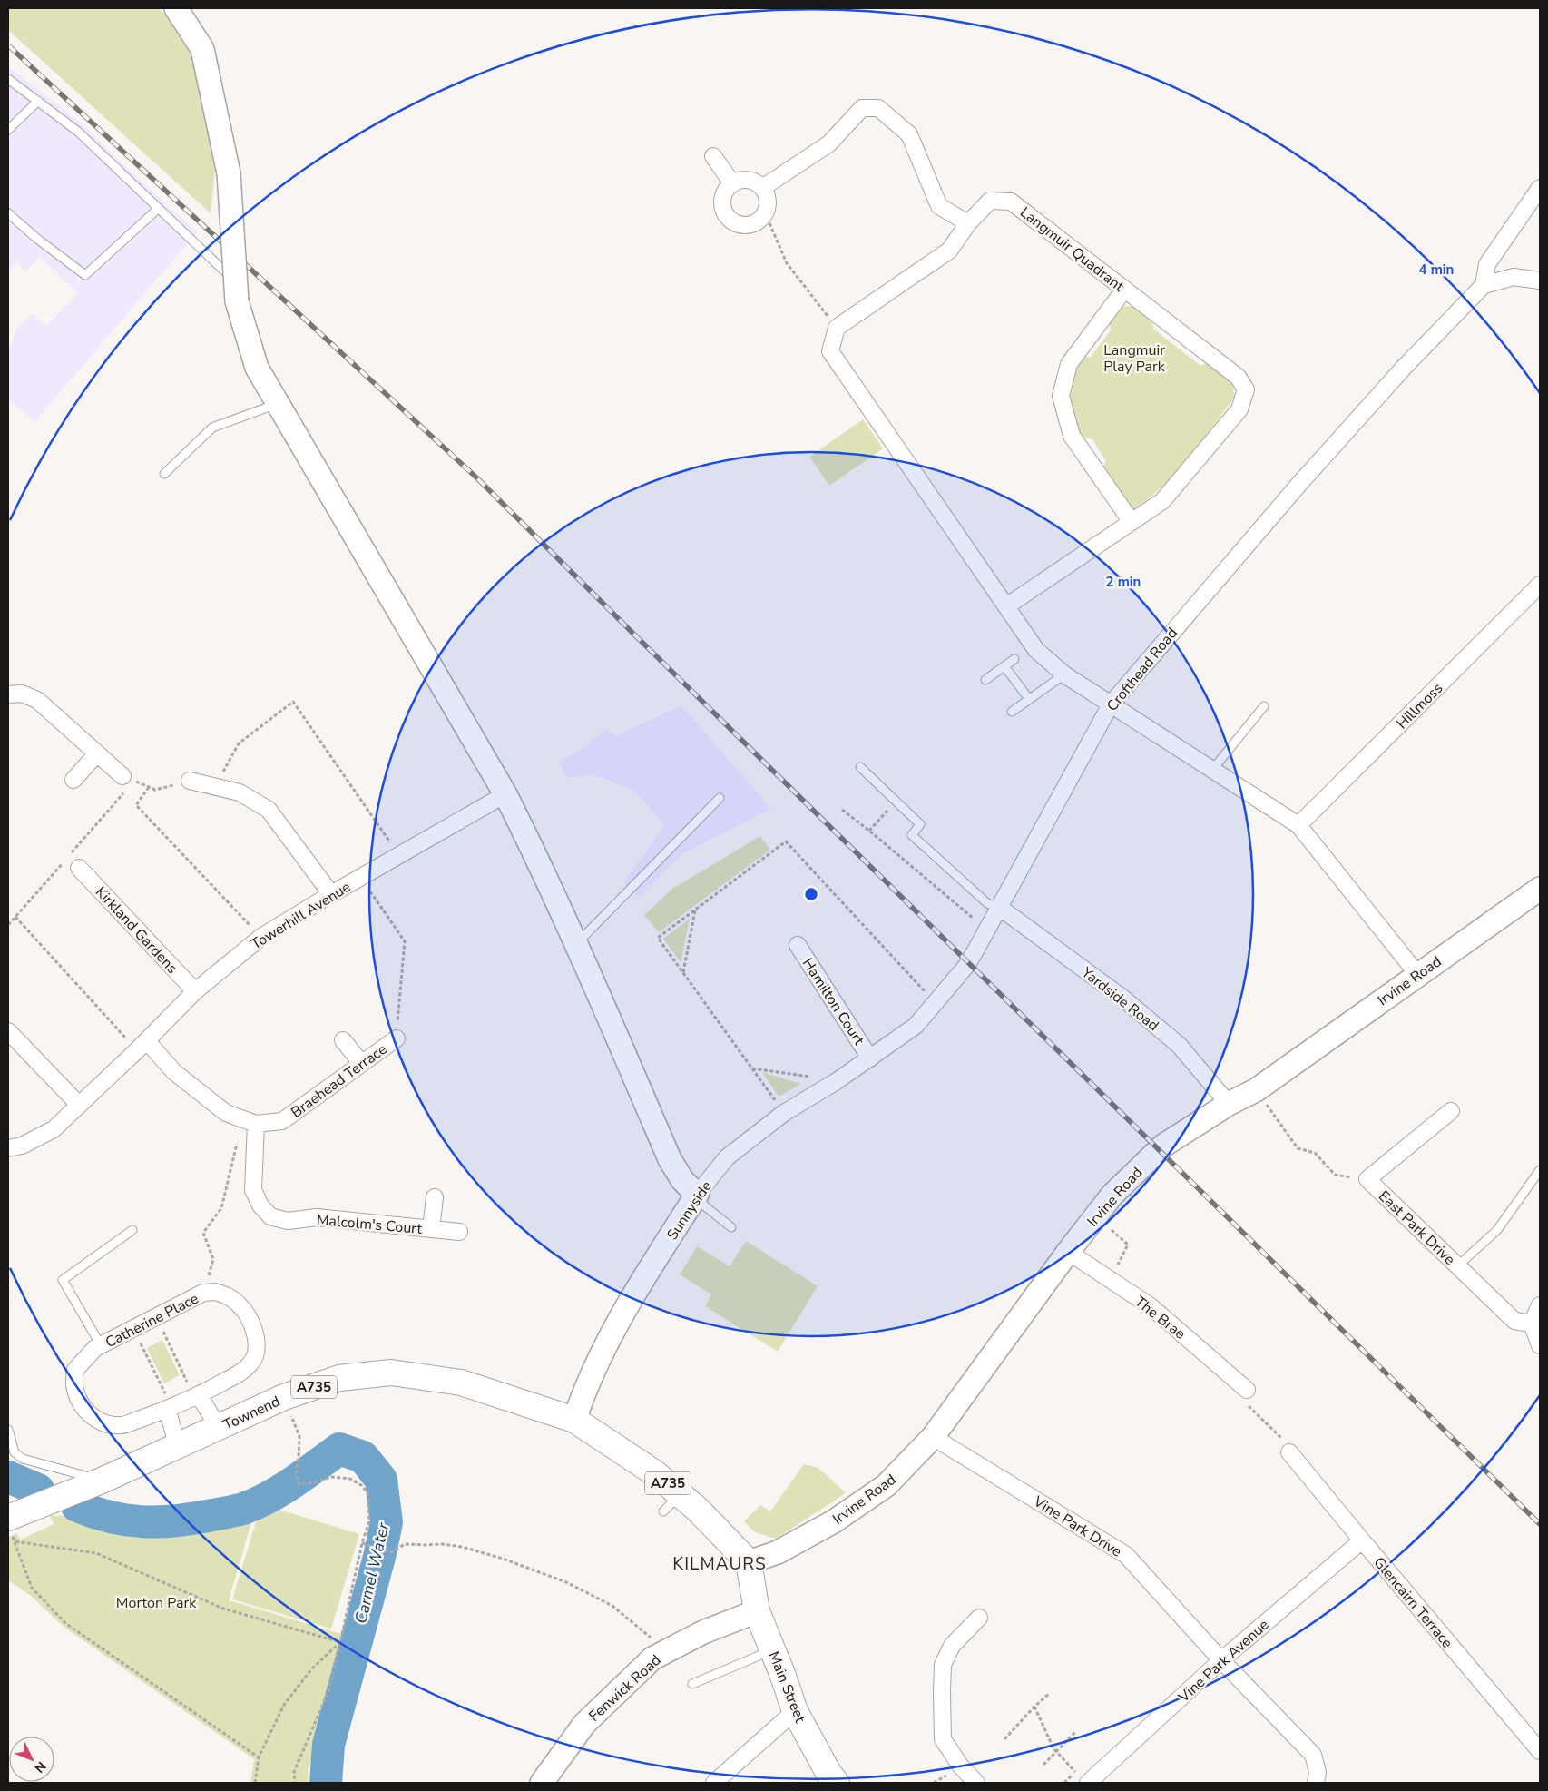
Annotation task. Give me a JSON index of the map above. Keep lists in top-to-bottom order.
{
  "streets": {
    "main road": [
      "Irvine Road",
      "Sunnyside",
      "A735",
      "Townend",
      "Main Street",
      "Fenwick Road"
    ],
    "street": [
      "Langmuir Quadrant",
      "Crofthead Road",
      "Hillmoss",
      "Towerhill Avenue",
      "Kirkland Gardens",
      "Yardside Road",
      "Hamilton Court",
      "Braehead Terrace",
      "Malcolm's Court",
      "East Park Drive",
      "The Brae",
      "Catherine Place",
      "Vine Park Drive",
      "Glencairn Terrace",
      "Vine Park Avenue"
    ]
  },
  "crossings": [
    ["Crofthead Road", "Yardside Road"],
    ["Crofthead Road", "Hamilton Court"],
    ["Crofthead Road", "Sunnyside"],
    ["Towerhill Avenue", "Kirkland Gardens"],
    ["Towerhill Avenue", "Braehead Terrace"],
    ["Irvine Road", "Yardside Road"],
    ["Irvine Road", "The Brae"],
    ["Irvine Road", "A735"],
    ["Irvine Road", "Vine Park Drive"],
    ["Irvine Road", "Main Street"],
    ["Hamilton Court", "Sunnyside"],
    ["Braehead Terrace", "Malcolm's Court"],
    ["Sunnyside", "A735"],
    ["Sunnyside", "Townend"],
    ["A735", "Townend"],
    ["A735", "Main Street"],
    ["Vine Park Drive", "Vine Park Avenue"],
    ["Glencairn Terrace", "Vine Park Avenue"],
    ["Main Street", "Fenwick Road"]
  ],
  "districts": ["KILMAURS"],
  "water": ["Carmel Water"],
  "parks": ["Langmuir Play Park", "Morton Park"],
  "north": "bottom right",
  "rings": ["4 min", "2 min"]
}
